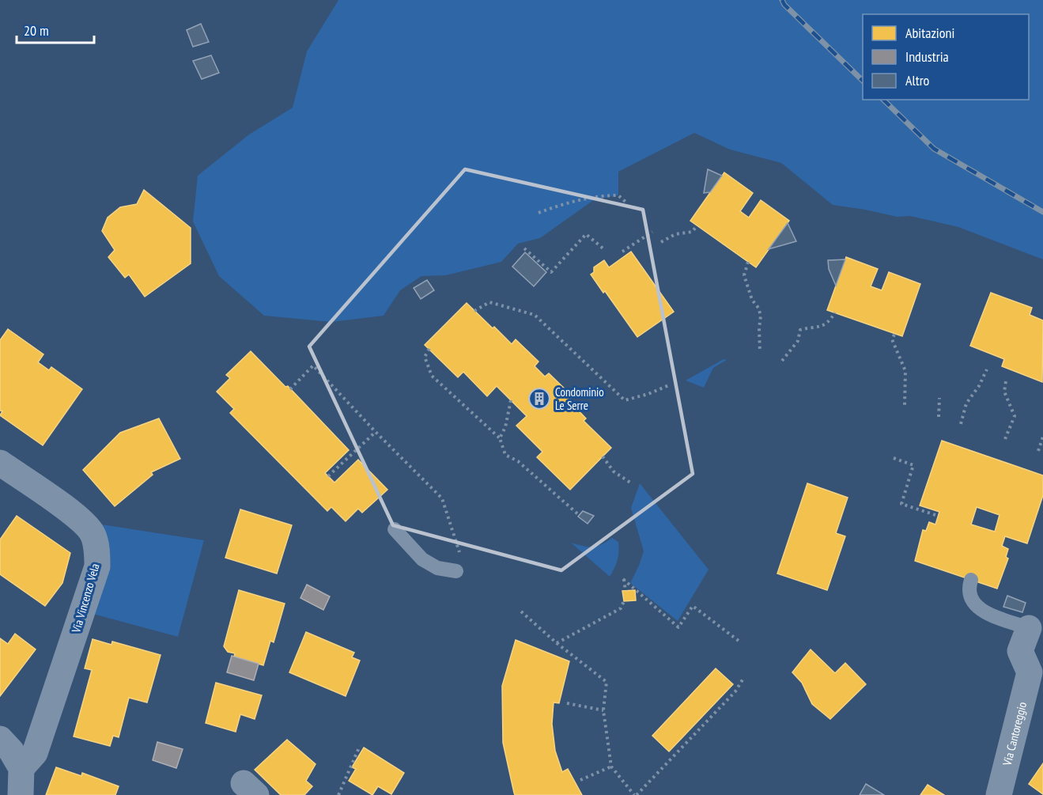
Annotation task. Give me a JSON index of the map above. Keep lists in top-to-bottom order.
{
  "streets": {
    "street": ["Via Vincenzo Vela", "Via Cantoreggio"]
  },
  "places": {
    "building": ["Condominio Le Serre"]
  },
  "legend": ["Abitazioni", "Industria", "Altro"],
  "scale_bar": "20 m"
}
